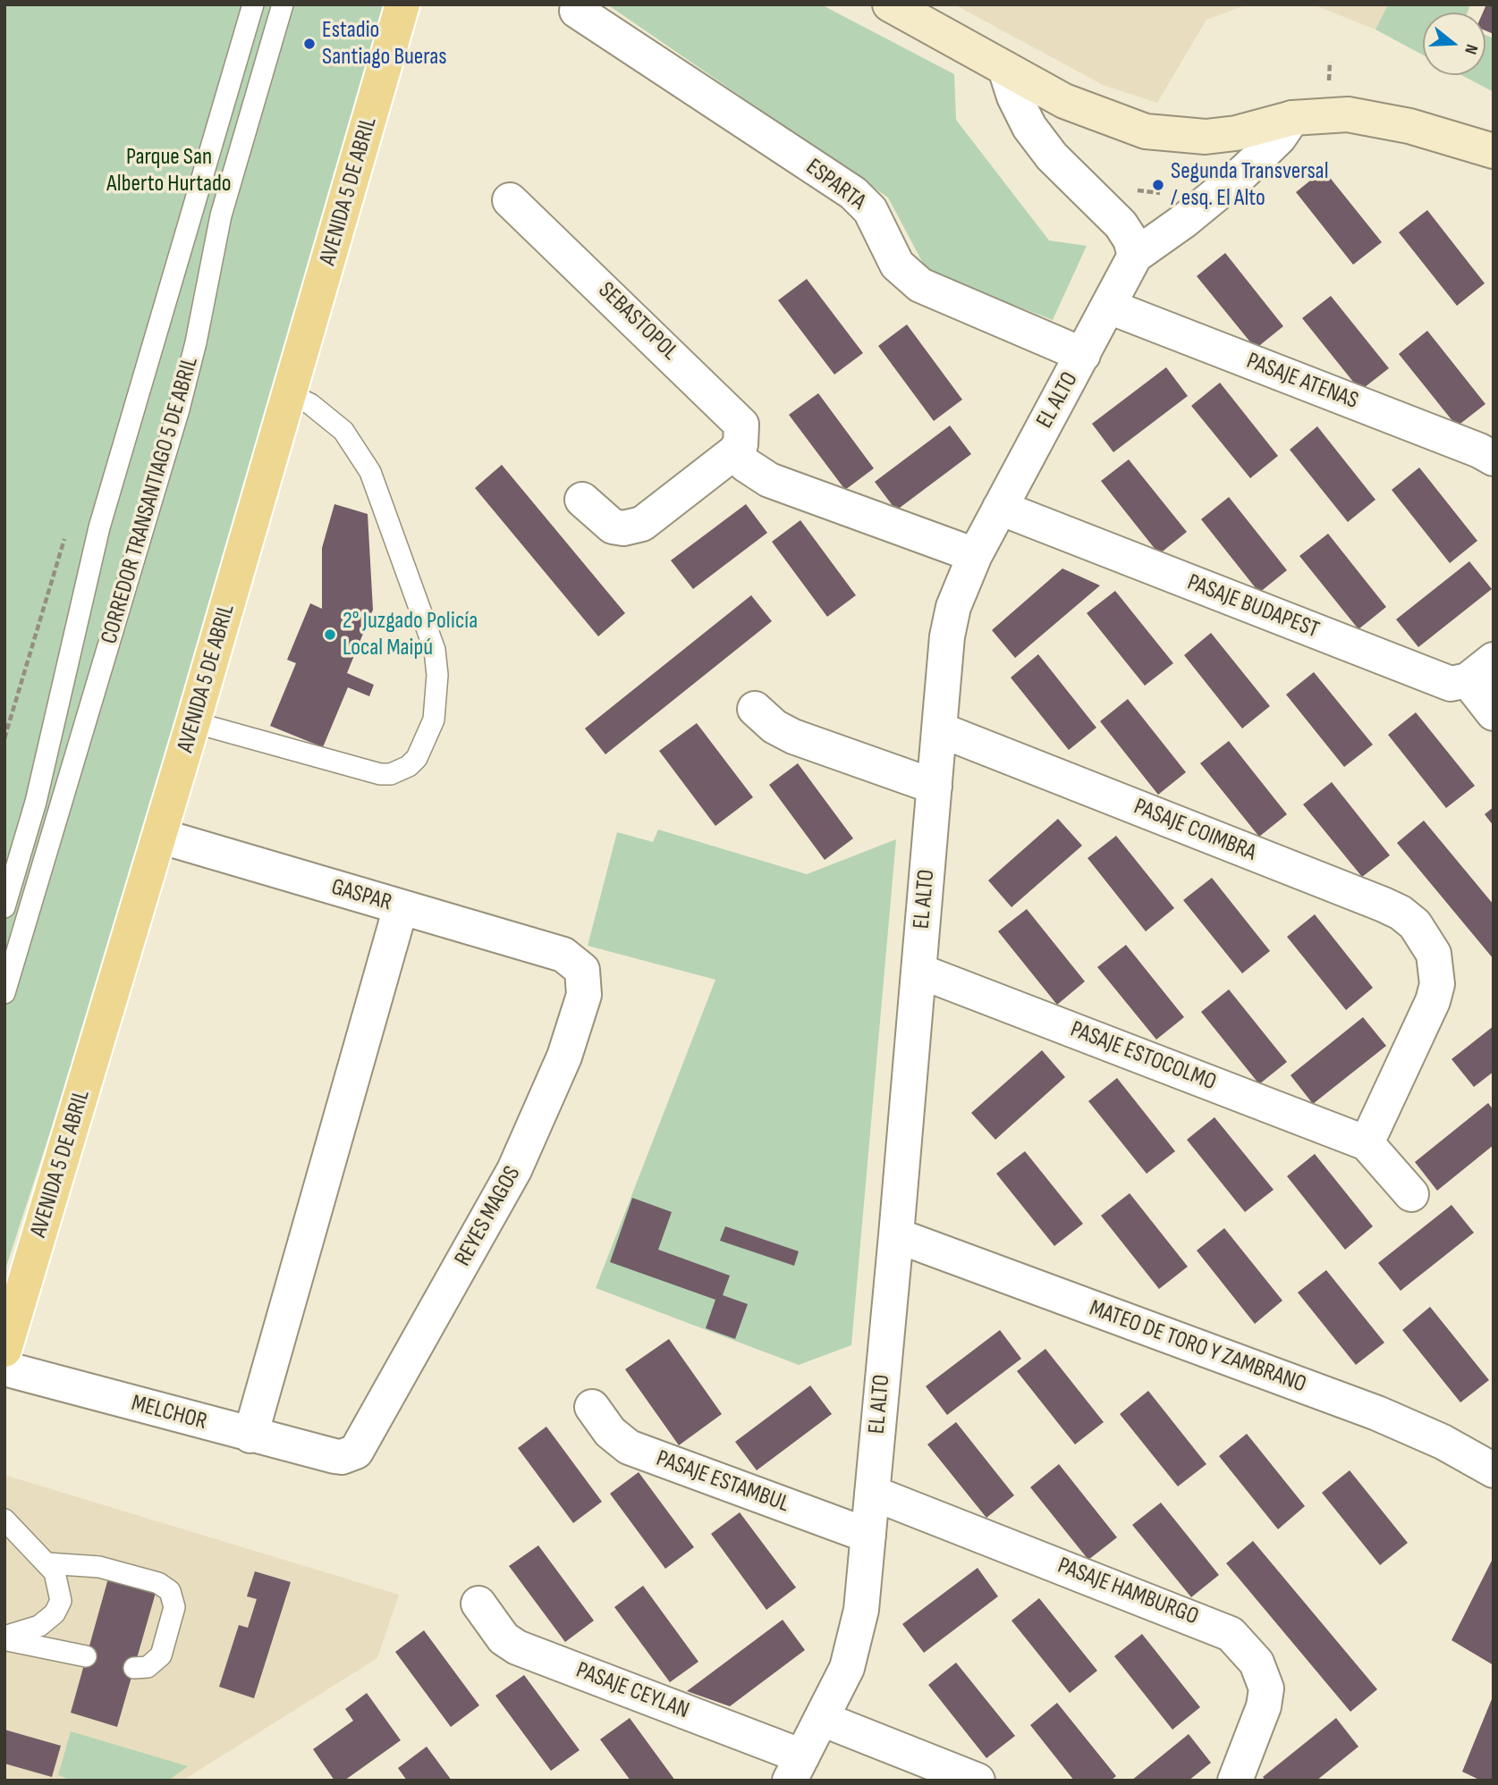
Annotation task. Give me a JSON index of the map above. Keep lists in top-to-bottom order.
{
  "streets": {
    "main road": ["AVENIDA 5 DE ABRIL"],
    "street": [
      "ESPARTA",
      "SEBASTOPOL",
      "PASAJE ATENAS",
      "EL ALTO",
      "PASAJE BUDAPEST",
      "PASAJE COIMBRA",
      "GASPAR",
      "PASAJE ESTOCOLMO",
      "REYES MAGOS",
      "MATEO DE TORO Y ZAMBRANO",
      "MELCHOR",
      "PASAJE ESTAMBUL",
      "PASAJE HAMBURGO",
      "PASAJE CEYLAN"
    ],
    "lane": ["CORREDOR TRANSANTIAGO 5 DE ABRIL"]
  },
  "crossings": [
    ["ESPARTA", "EL ALTO"],
    ["AVENIDA 5 DE ABRIL", "GASPAR"],
    ["PASAJE ATENAS", "EL ALTO"],
    ["EL ALTO", "PASAJE BUDAPEST"],
    ["EL ALTO", "PASAJE COIMBRA"],
    ["EL ALTO", "PASAJE ESTOCOLMO"],
    ["EL ALTO", "MATEO DE TORO Y ZAMBRANO"],
    ["EL ALTO", "PASAJE ESTAMBUL"],
    ["EL ALTO", "PASAJE HAMBURGO"],
    ["EL ALTO", "PASAJE CEYLAN"],
    ["PASAJE COIMBRA", "PASAJE ESTOCOLMO"],
    ["GASPAR", "REYES MAGOS"],
    ["REYES MAGOS", "MELCHOR"]
  ],
  "parks": ["Parque San Alberto Hurtado"],
  "places": ["Estadio Santiago Bueras", "Segunda Transversal / esq. El Alto", "2° Juzgado Policía Local Maipú"],
  "north": "right"
}
